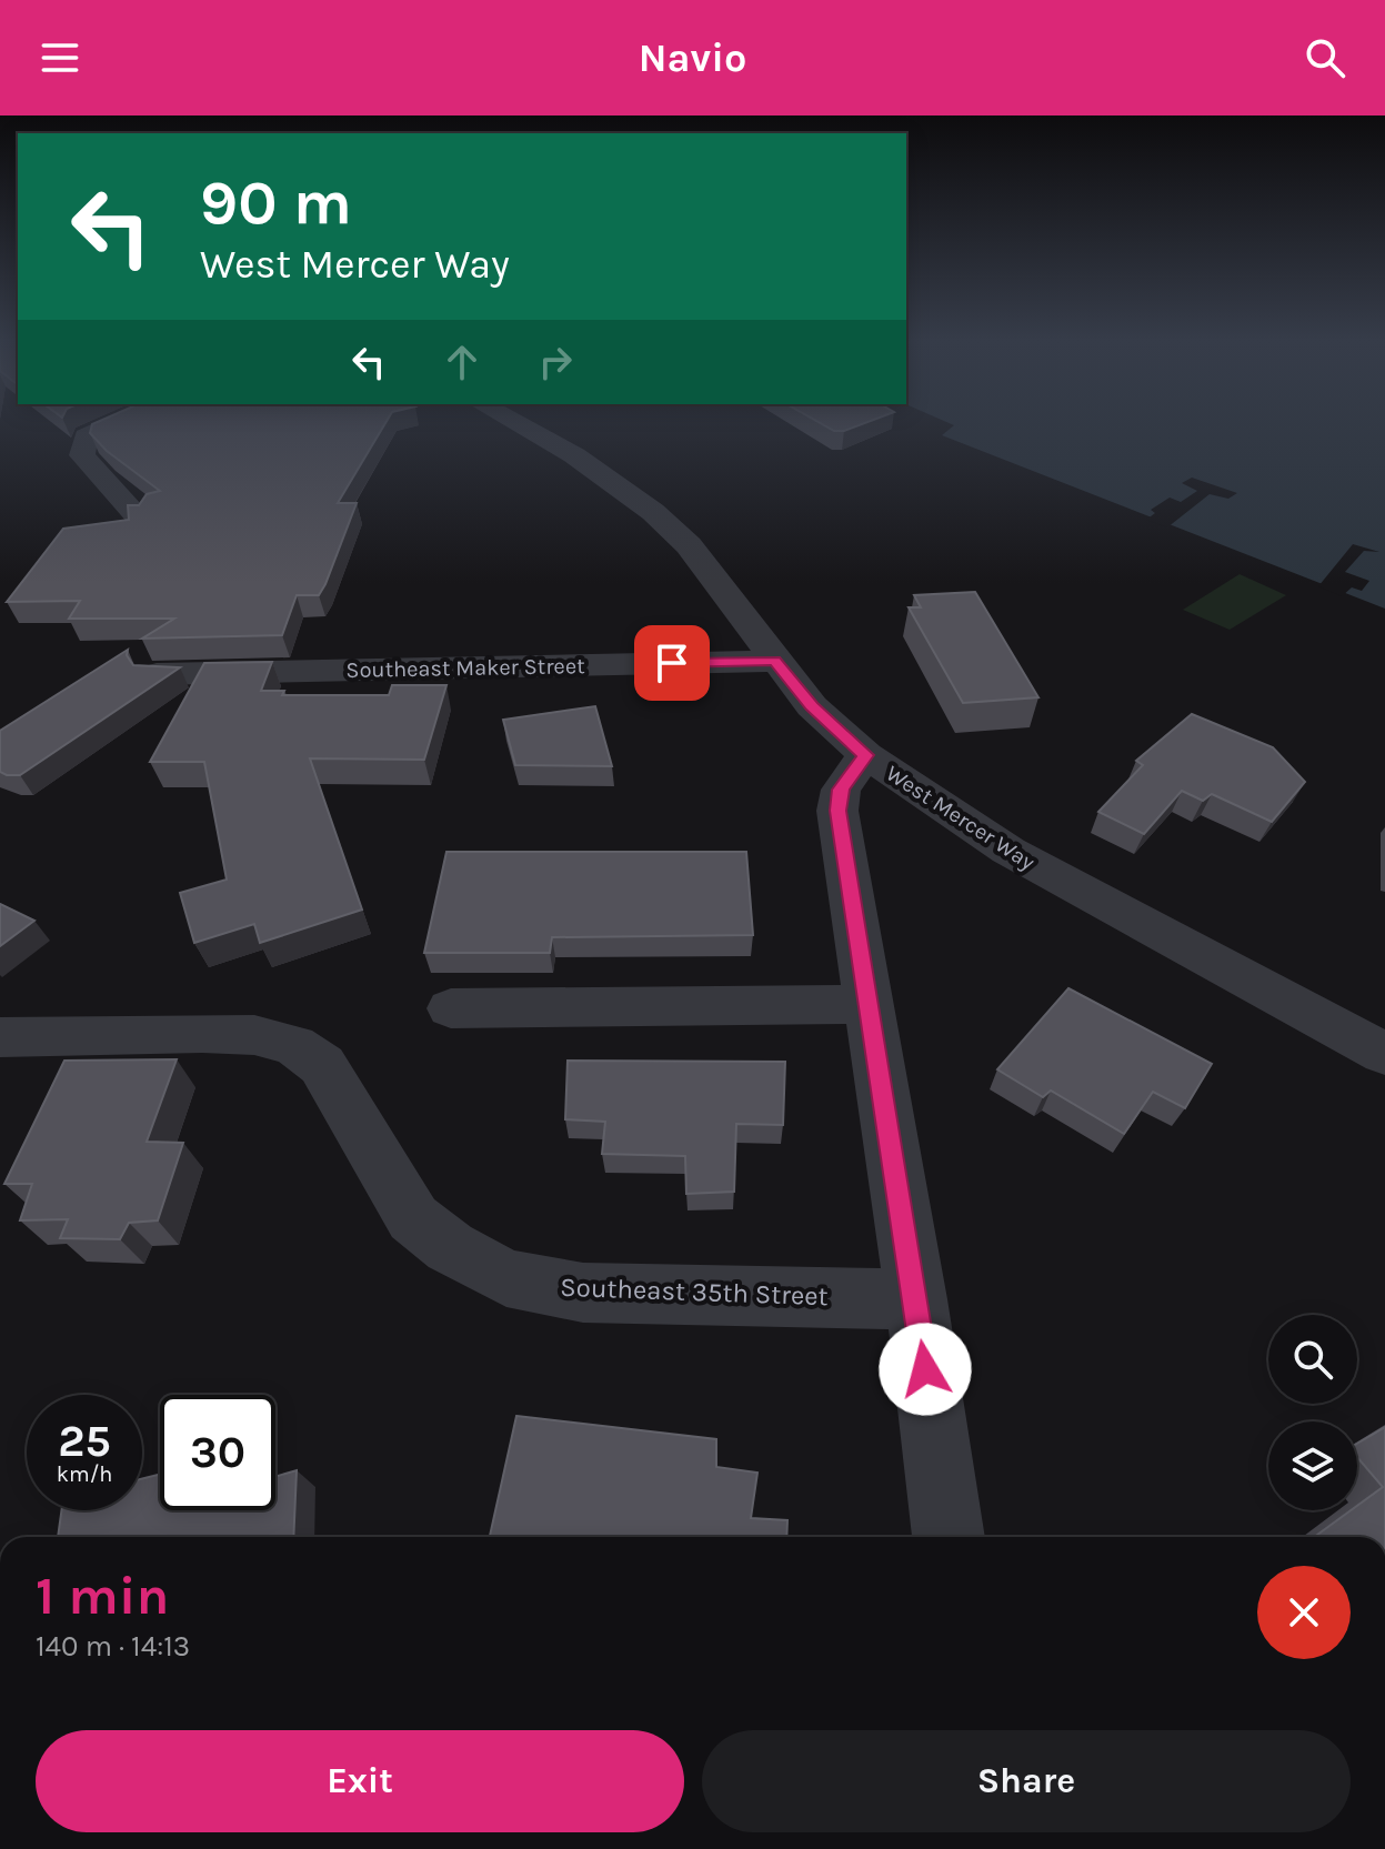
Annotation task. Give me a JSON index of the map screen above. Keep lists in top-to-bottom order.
{
  "streets": {
    "street": ["Southeast Maker Street", "West Mercer Way", "Southeast 35th Street"]
  },
  "crossings": [
    ["Southeast Maker Street", "West Mercer Way"]
  ],
  "page": {
    "header": "Navio",
    "turn": ["90 m", "West Mercer Way"],
    "speed": "25 km/h",
    "limit": "30",
    "heading": ["1 min", "140 m · 14:13"],
    "buttons": ["Exit", "Share"]
  }
}
